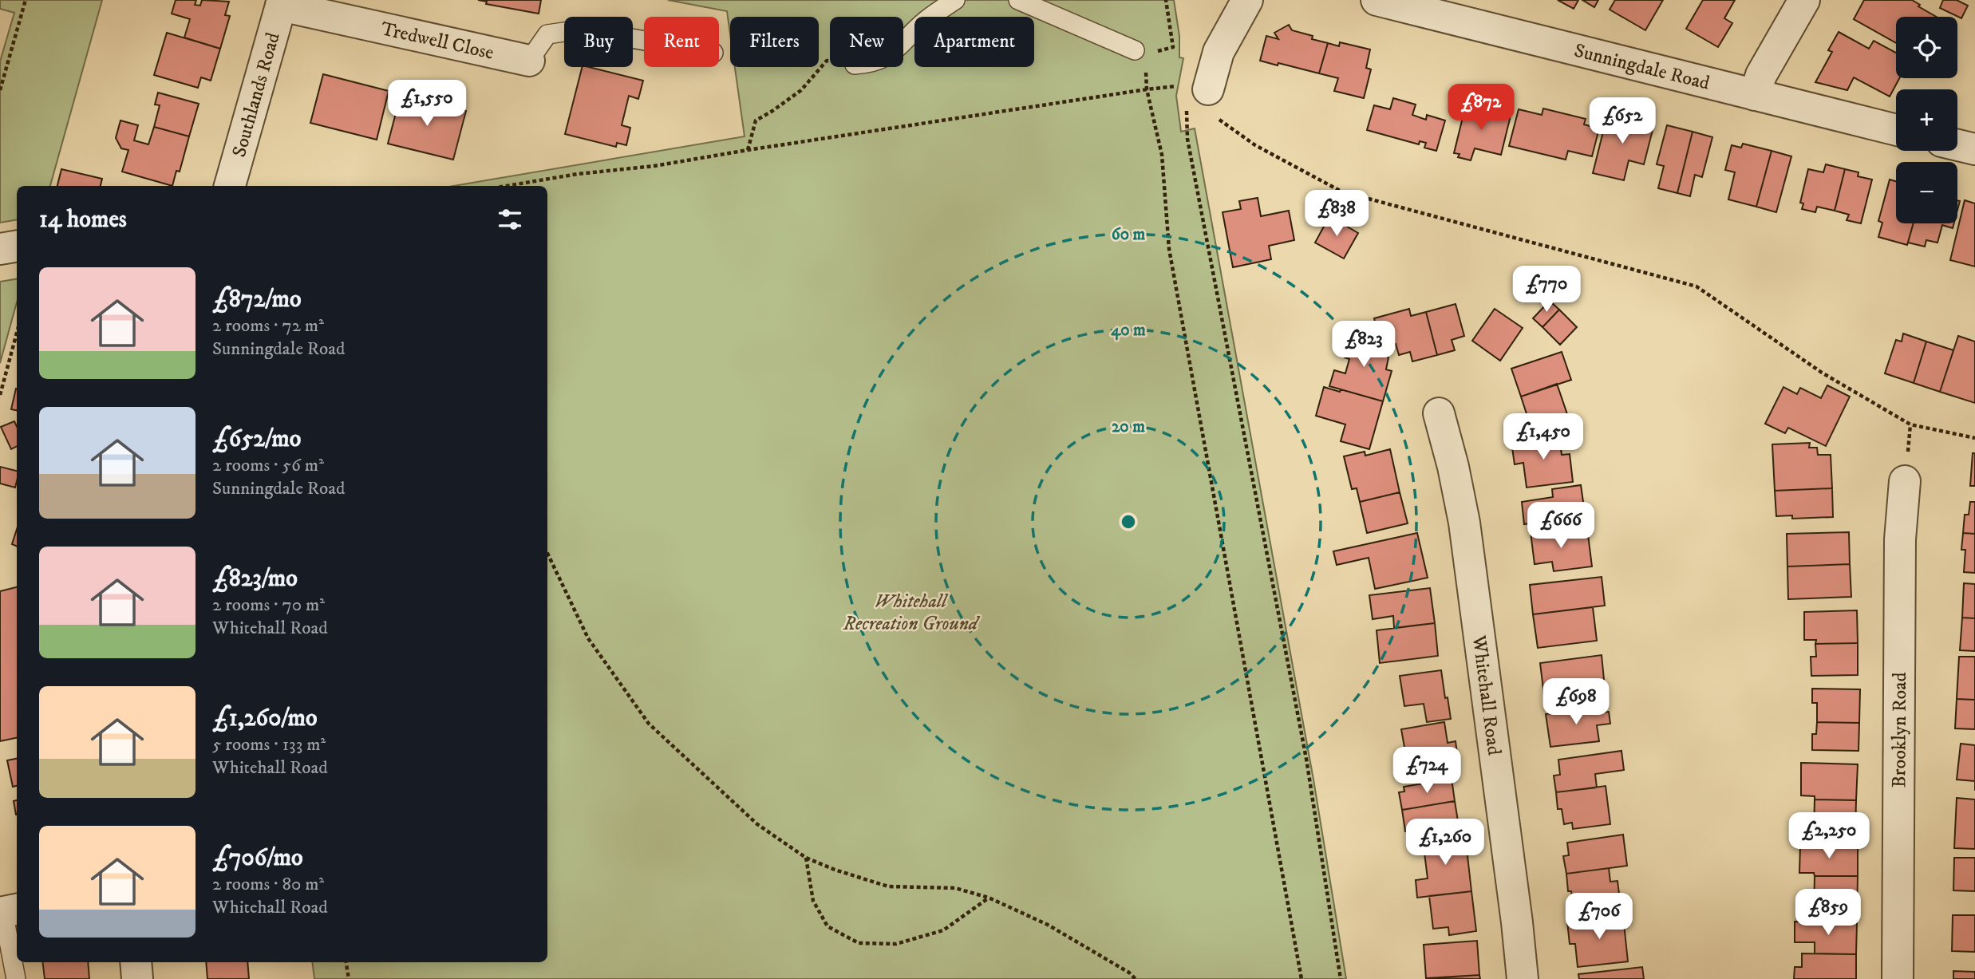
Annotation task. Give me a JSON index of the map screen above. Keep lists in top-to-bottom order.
{
  "streets": {
    "street": [
      "Tredwell Close",
      "Sunningdale Road",
      "Southlands Road",
      "Whitehall Road",
      "Brooklyn Road"
    ]
  },
  "crossings": [
    ["Tredwell Close", "Southlands Road"]
  ],
  "parks": ["Whitehall Recreation Ground"],
  "page": {
    "map_buttons": ["+", "−"],
    "chip": [
      "Buy",
      "Rent",
      "Filters",
      "New",
      "Apartment"
    ],
    "price": [
      "£1,550",
      "£872",
      "£652",
      "£838",
      "£770",
      "£823",
      "£1,450",
      "£666",
      "£698",
      "£724",
      "£2,250",
      "£1,260",
      "£859",
      "£706"
    ],
    "heading": "14 homes",
    "list": [
      {
        "name": "£872/mo",
        "note": "2 rooms · 72 m² · Sunningdale Road"
      },
      {
        "name": "£652/mo",
        "note": "2 rooms · 56 m² · Sunningdale Road"
      },
      {
        "name": "£823/mo",
        "note": "2 rooms · 70 m² · Whitehall Road"
      },
      {
        "name": "£1,260/mo",
        "note": "5 rooms · 133 m² · Whitehall Road"
      },
      {
        "name": "£706/mo",
        "note": "2 rooms · 80 m² · Whitehall Road"
      }
    ]
  },
  "rings": ["60 m", "40 m", "20 m"]
}
